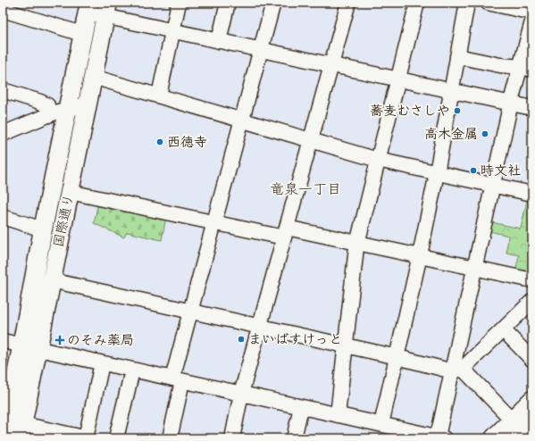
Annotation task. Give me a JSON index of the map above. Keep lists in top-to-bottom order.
{
  "streets": {
    "main road": ["国際通り"]
  },
  "districts": ["竜泉一丁目"],
  "places": {
    "other": [
      "蕎麦むさしや",
      "高木金属",
      "西徳寺",
      "時文社",
      "まいばすけっと"
    ],
    "health": ["のそみ薬局"]
  }
}
